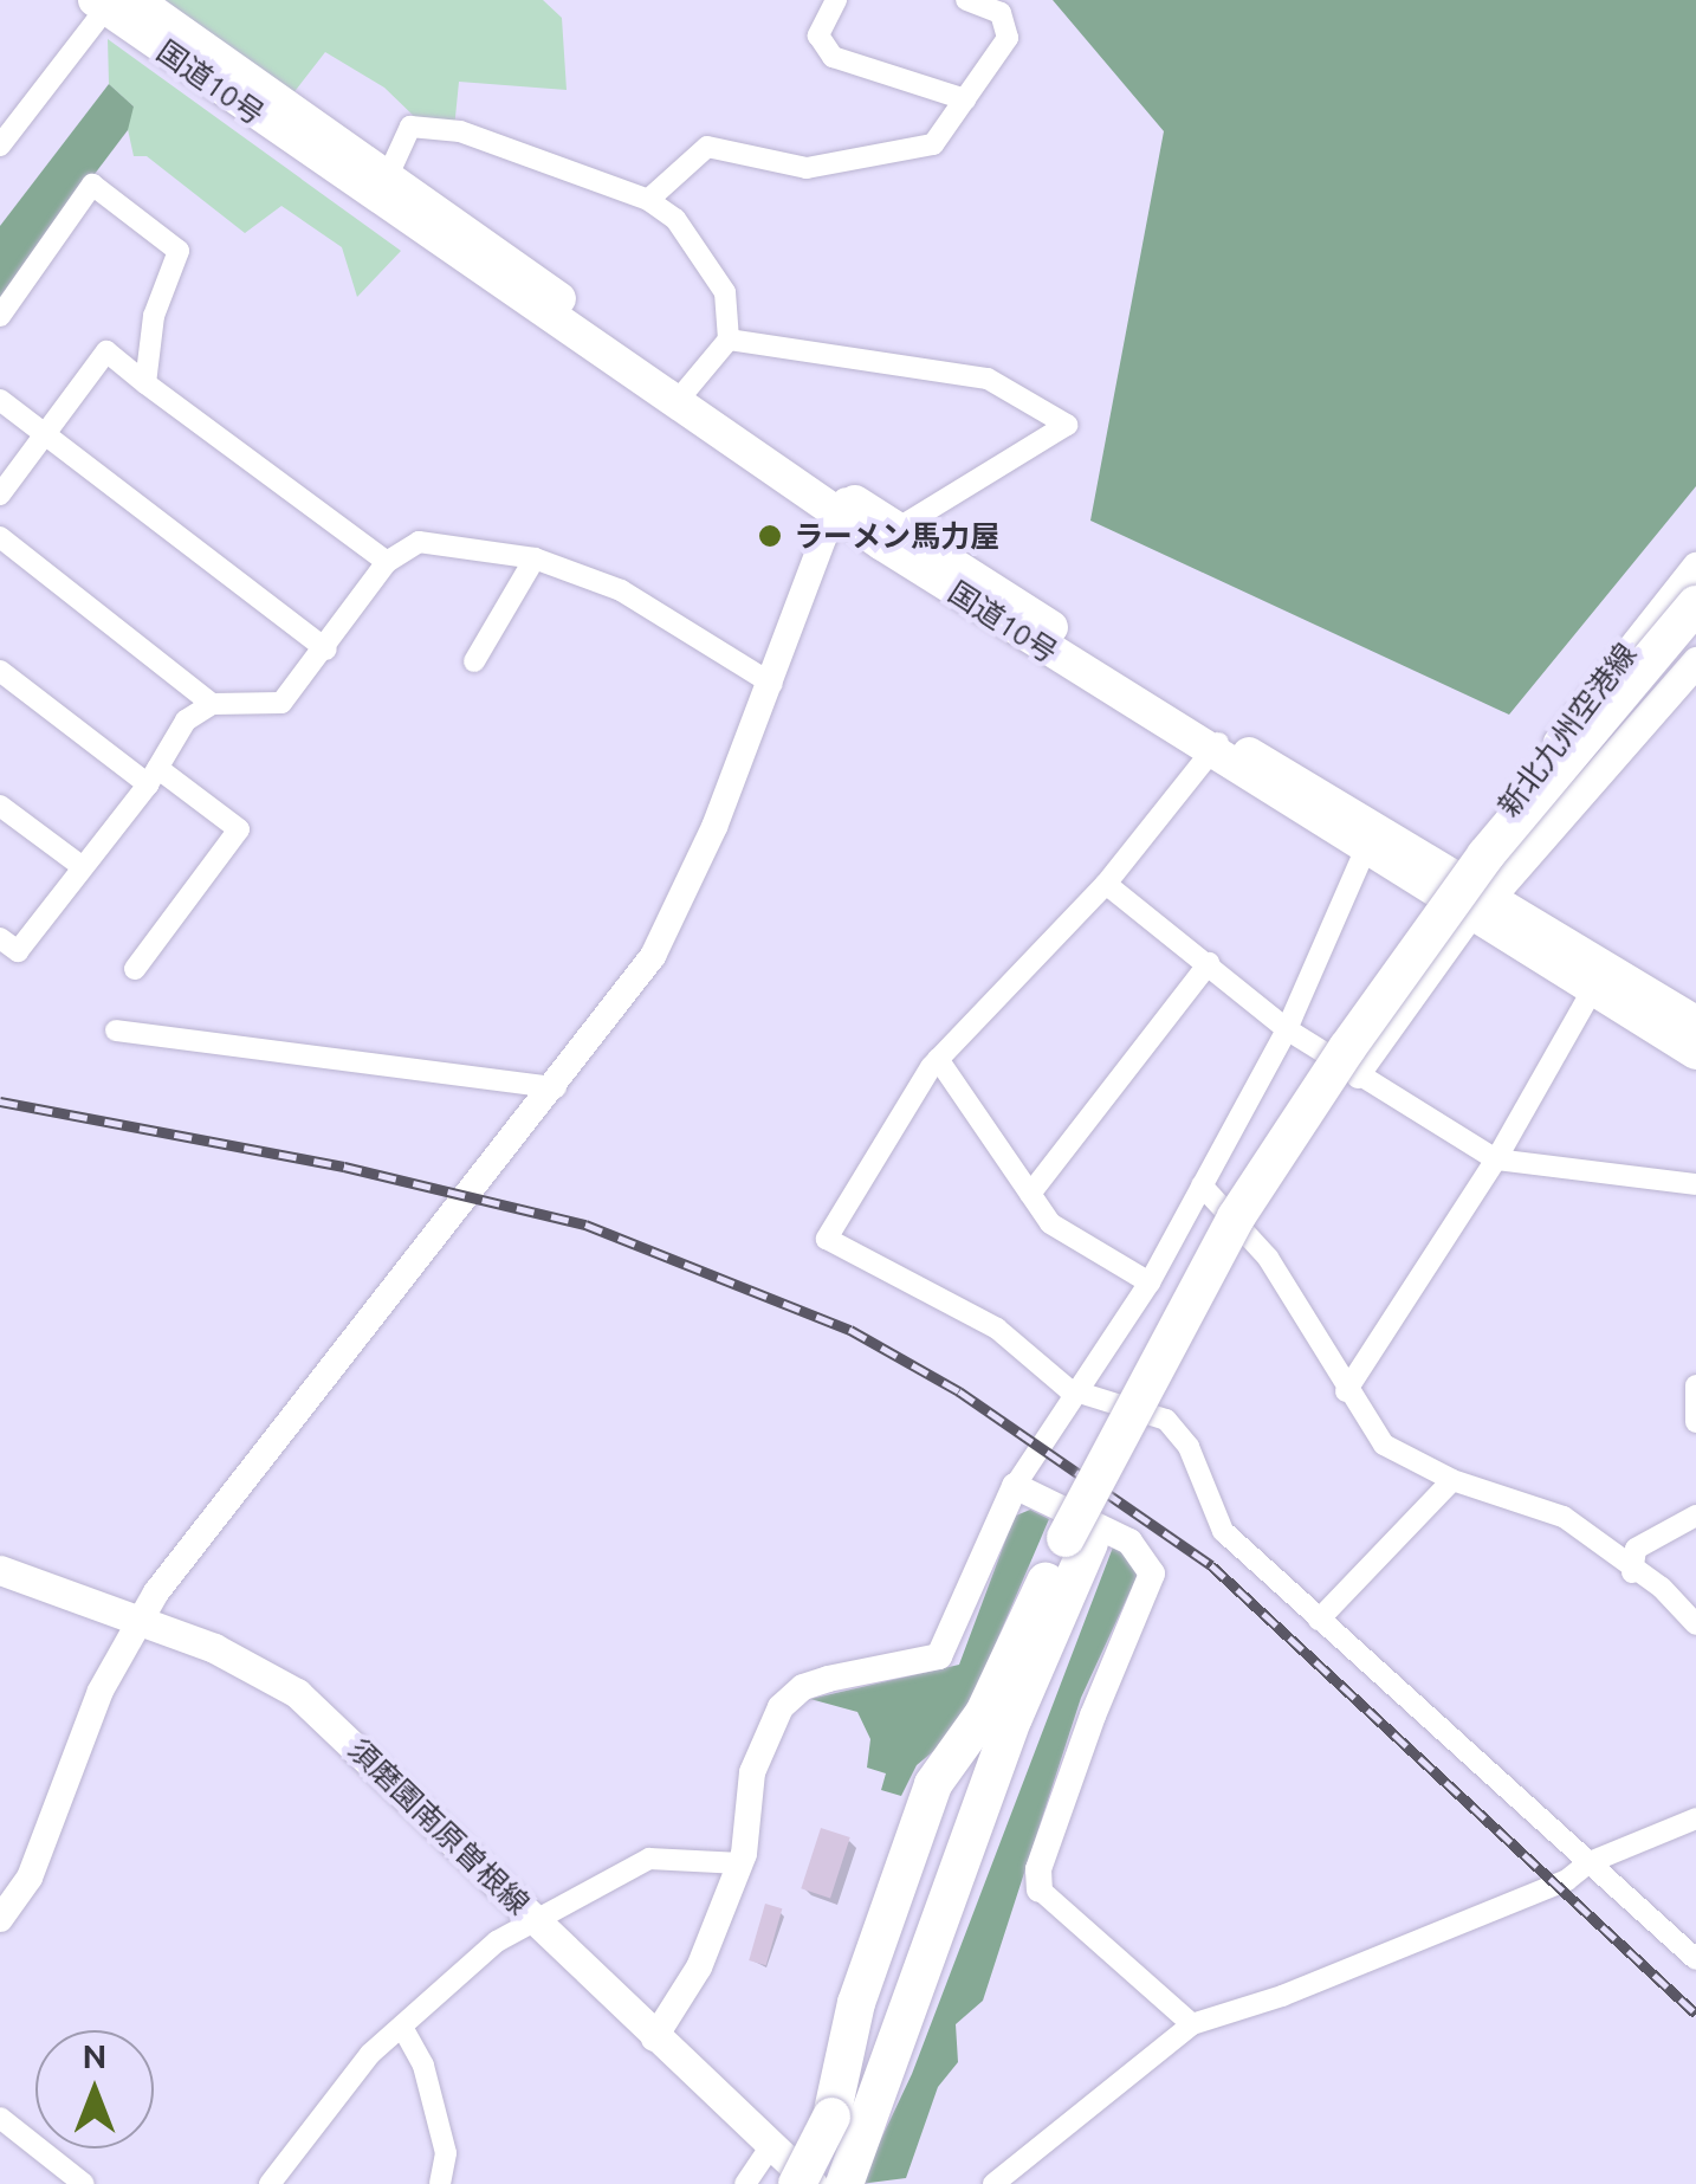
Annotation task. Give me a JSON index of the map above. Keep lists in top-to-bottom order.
{
  "streets": {
    "highway": ["国道10号"],
    "main road": ["新北九州空港線", "須磨園南原曽根線"]
  },
  "crossings": [
    ["国道10号", "新北九州空港線"]
  ],
  "places": ["ラーメン馬力屋"],
  "north": "top"
}
